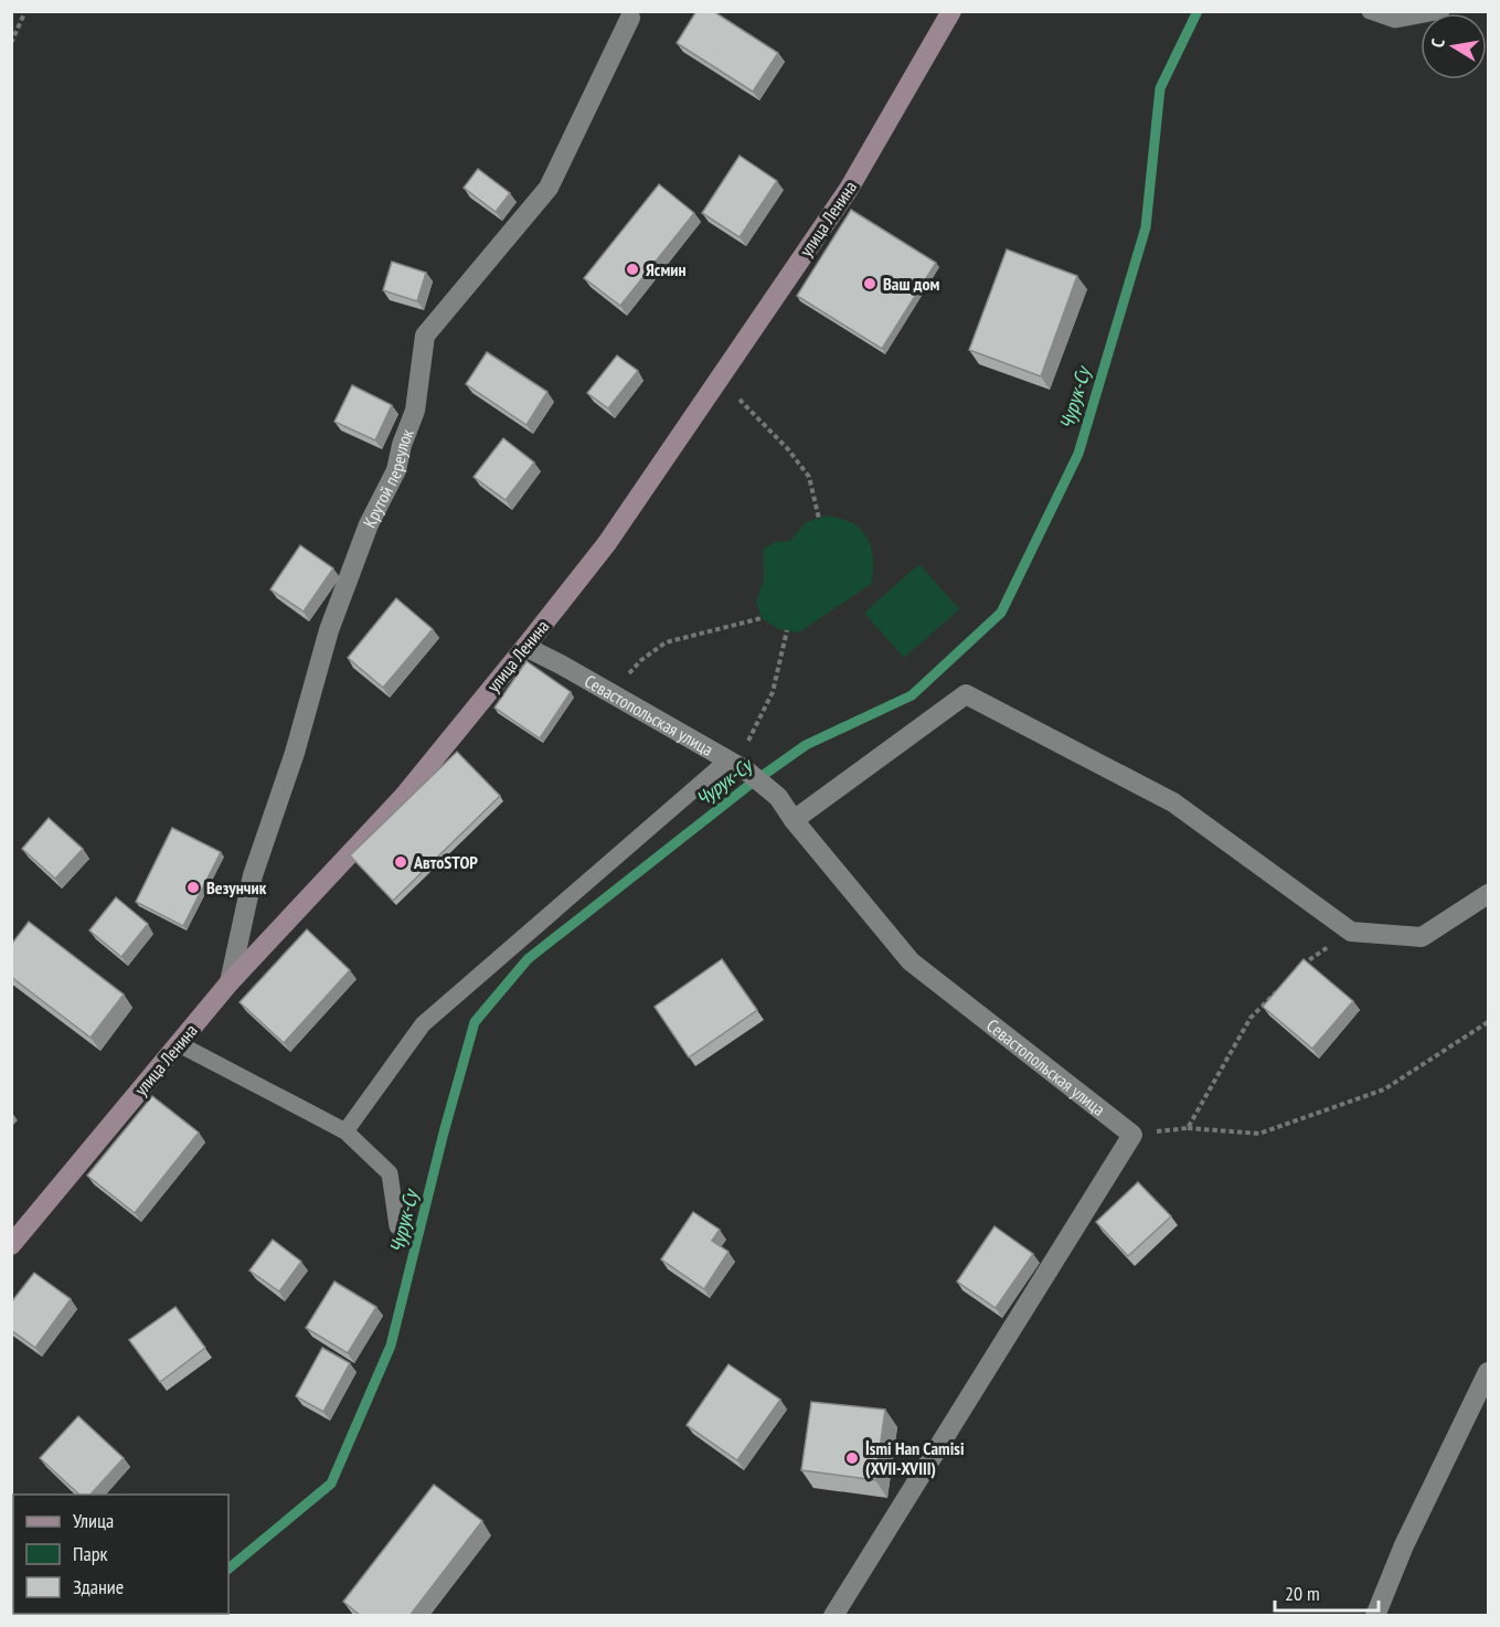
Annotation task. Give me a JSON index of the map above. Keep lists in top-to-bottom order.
{
  "streets": {
    "main road": ["улица Ленина"],
    "street": ["Крутой переулок", "Севастопольская улица"]
  },
  "crossings": [
    ["улица Ленина", "Крутой переулок"],
    ["улица Ленина", "Севастопольская улица"]
  ],
  "water": ["Чурук-Су"],
  "places": [
    "Ясмин",
    "Ваш дом",
    "АвтоSTOP",
    "Везунчик",
    "İsmi Han Camisi (XVII-XVIII)"
  ],
  "legend": ["Улица", "Парк", "Здание"],
  "scale_bar": "20 m",
  "north": "left"
}
